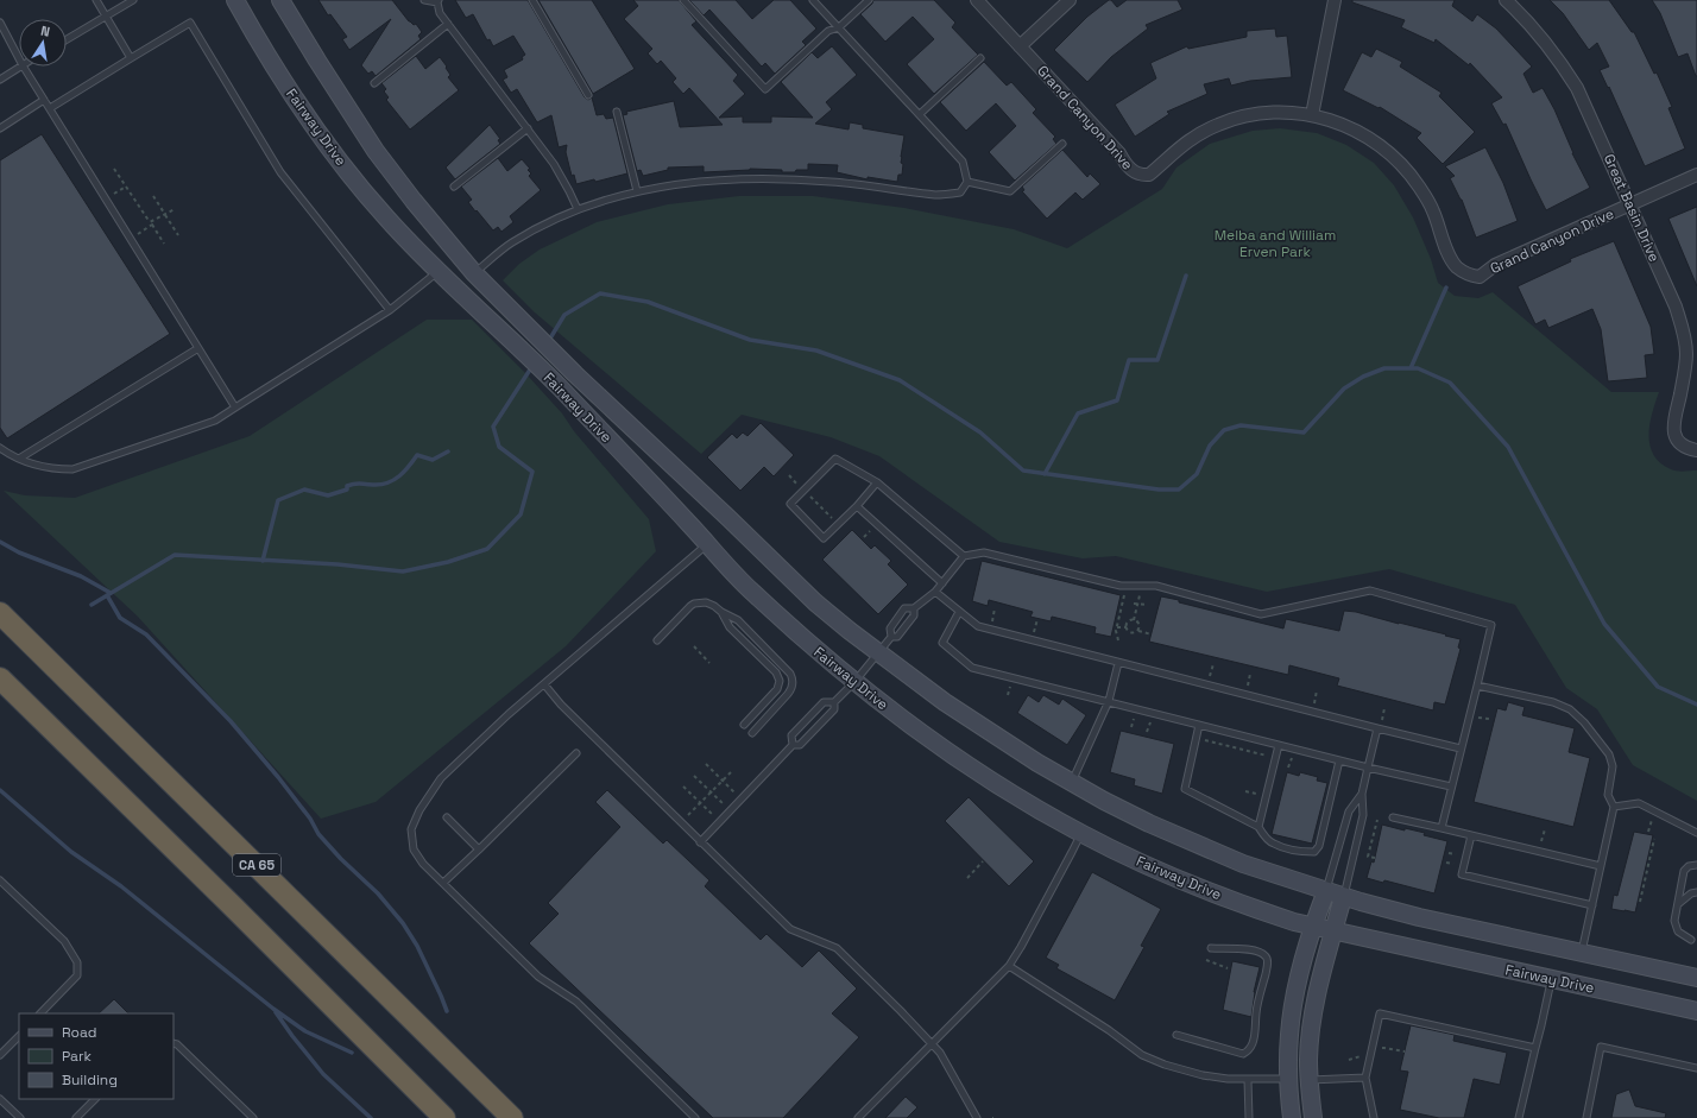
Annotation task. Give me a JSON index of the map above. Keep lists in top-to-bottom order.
{
  "streets": {
    "highway": ["CA 65"],
    "main road": ["Fairway Drive"],
    "street": ["Grand Canyon Drive", "Great Basin Drive"]
  },
  "crossings": [
    ["Grand Canyon Drive", "Great Basin Drive"]
  ],
  "parks": ["Melba and William Erven Park"],
  "legend": ["Road", "Park", "Building"],
  "north": "top"
}
